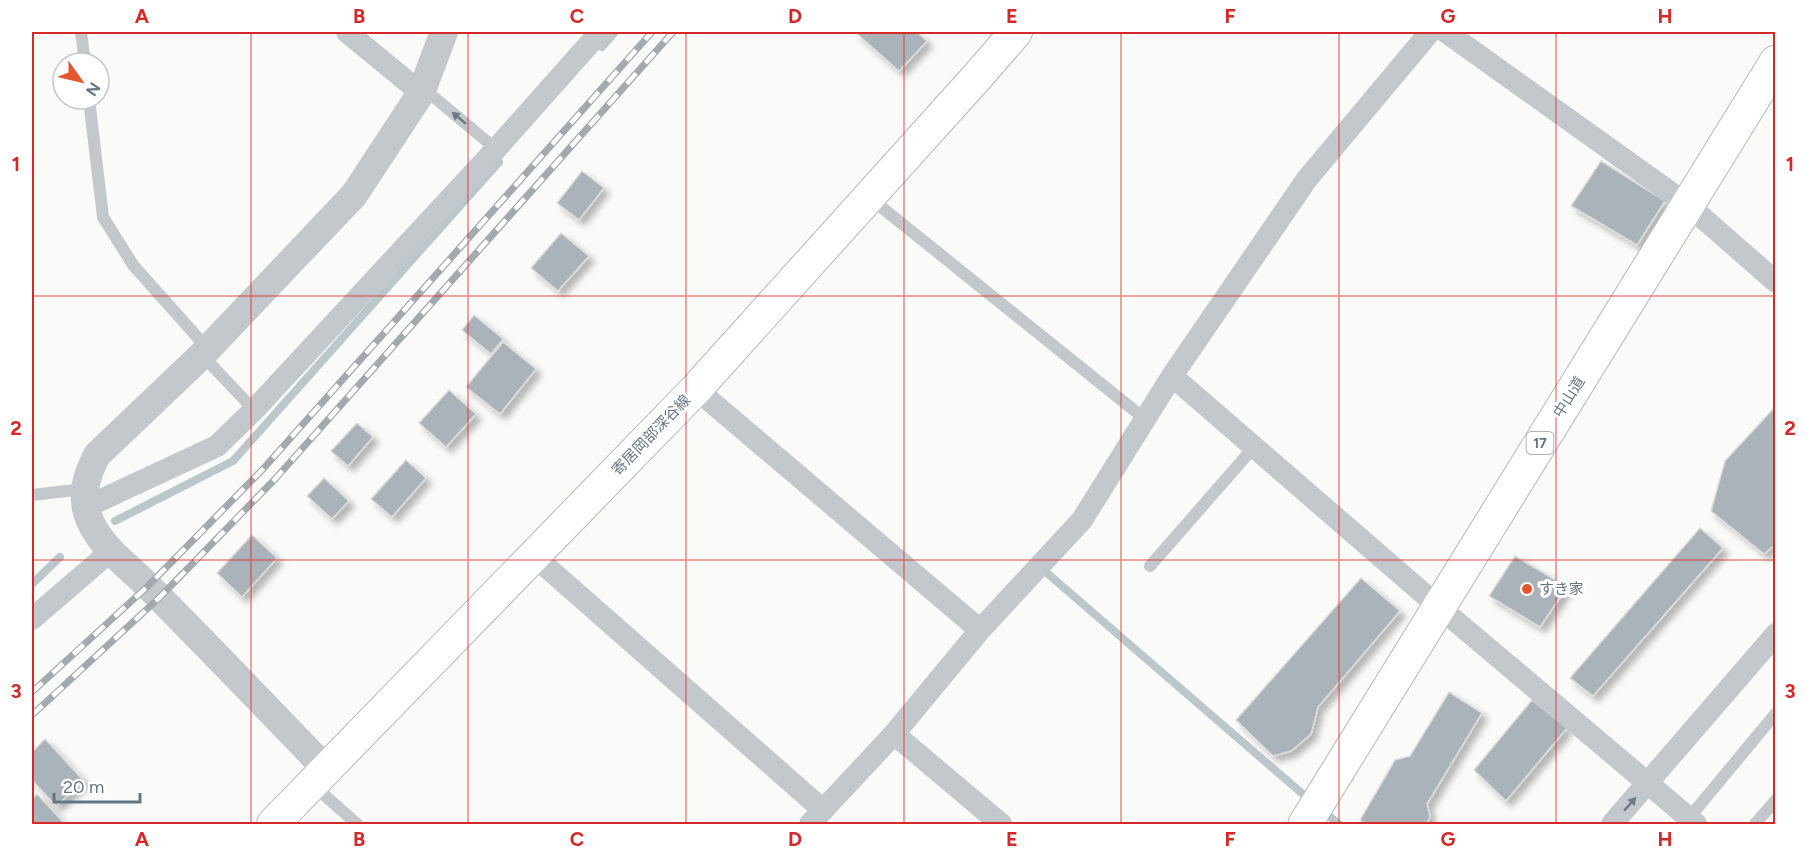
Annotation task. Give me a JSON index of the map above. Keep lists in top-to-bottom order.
{
  "streets": {
    "highway": ["中山道", "17"],
    "main road": ["寄居岡部深谷線"]
  },
  "places": ["すき家"],
  "scale_bar": "20 m",
  "north": "bottom right",
  "grid": {
    "columns": [
      "A",
      "B",
      "C",
      "D",
      "E",
      "F",
      "G",
      "H"
    ],
    "rows": ["1", "2", "3"]
  }
}
